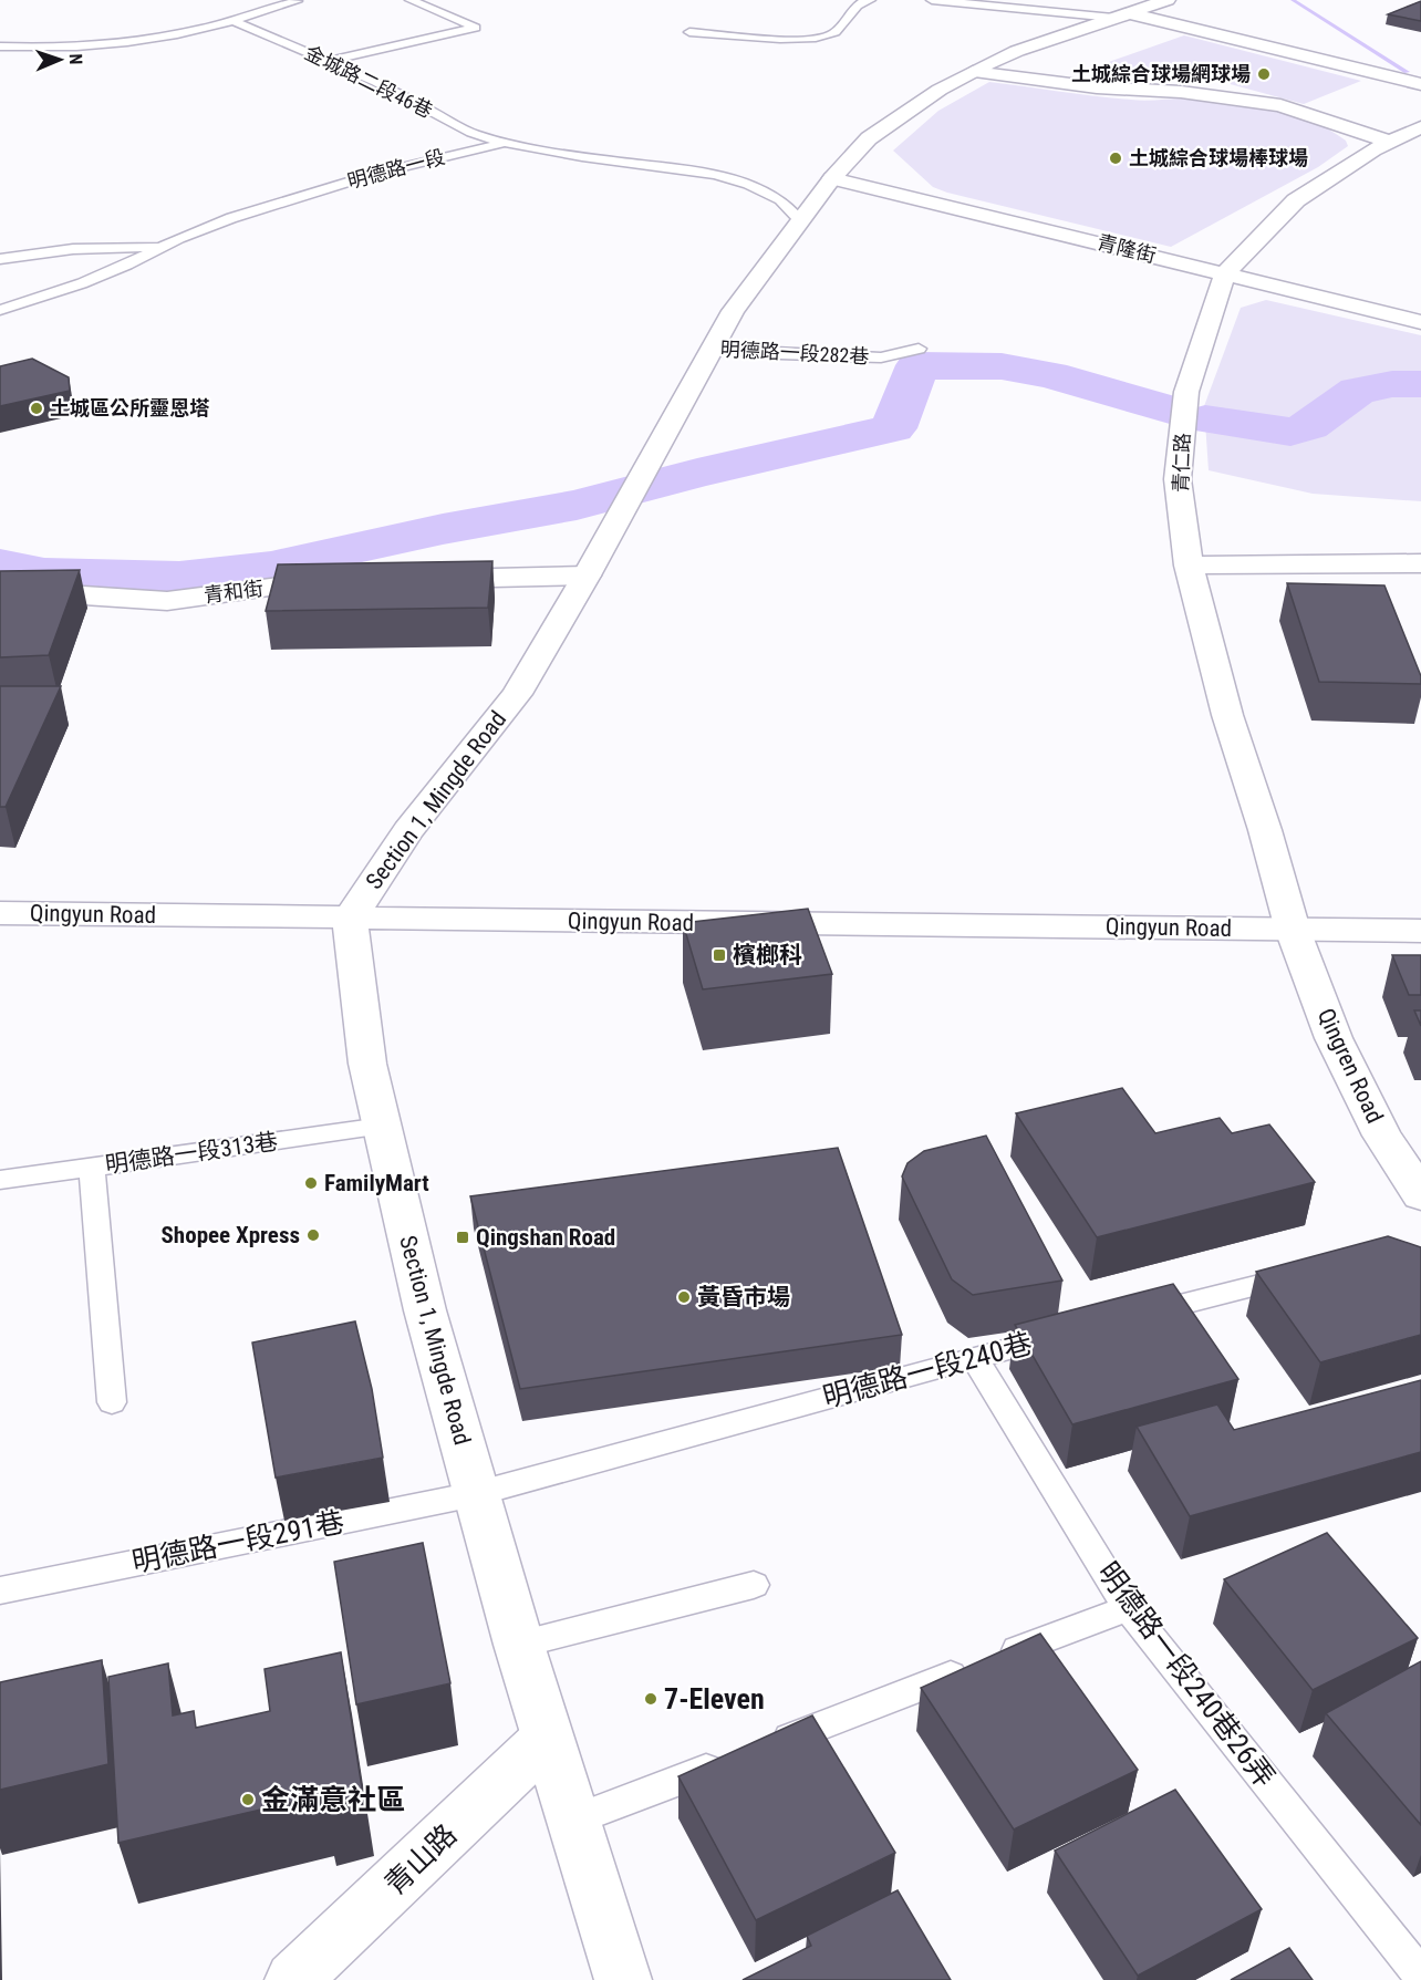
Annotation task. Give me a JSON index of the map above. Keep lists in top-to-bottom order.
{
  "streets": {
    "street": [
      "青隆街",
      "青仁路",
      "青和街",
      "Section 1, Mingde Road",
      "Qingyun Road",
      "Qingren Road",
      "青山路"
    ],
    "lane": [
      "金城路二段46巷",
      "明德路一段",
      "明德路一段282巷",
      "明德路一段313巷",
      "明德路一段240巷",
      "明德路一段291巷",
      "明德路一段240巷26弄"
    ]
  },
  "crossings": [
    ["金城路二段46巷", "明德路一段"],
    ["明德路一段", "Section 1, Mingde Road"],
    ["青隆街", "青仁路"],
    ["青隆街", "Section 1, Mingde Road"],
    ["明德路一段282巷", "Section 1, Mingde Road"],
    ["青仁路", "Qingyun Road"],
    ["青仁路", "Qingren Road"],
    ["Section 1, Mingde Road", "Qingyun Road"],
    ["Section 1, Mingde Road", "明德路一段313巷"],
    ["Section 1, Mingde Road", "明德路一段240巷"],
    ["Section 1, Mingde Road", "明德路一段291巷"],
    ["Section 1, Mingde Road", "青山路"],
    ["Qingyun Road", "Qingren Road"],
    ["明德路一段240巷", "明德路一段291巷"],
    ["明德路一段240巷", "明德路一段240巷26弄"]
  ],
  "places": {
    "other": [
      "土城綜合球場網球場",
      "土城綜合球場棒球場",
      "土城區公所靈恩塔",
      "FamilyMart",
      "Shopee Xpress",
      "黃昏市場",
      "7-Eleven",
      "金滿意社區"
    ],
    "transit": ["檳榔科", "Qingshan Road"]
  },
  "north": "right"
}
